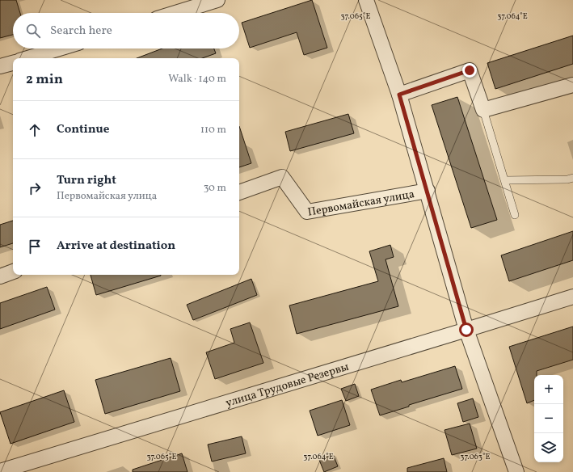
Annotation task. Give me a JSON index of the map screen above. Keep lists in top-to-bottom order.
{
  "streets": {
    "street": ["Первомайская улица", "улица Трудовые Резервы"]
  },
  "page": {
    "search": "Search here",
    "heading": ["2 min", "Walk · 140 m"],
    "list": [
      ["Continue", "110 m"],
      ["Turn right", "Первомайская улица", "30 m"],
      "Arrive at destination"
    ],
    "map_buttons": ["+", "−"]
  },
  "coordinates": ["37.064°E", "37.065°E", "37.063°E"]
}
